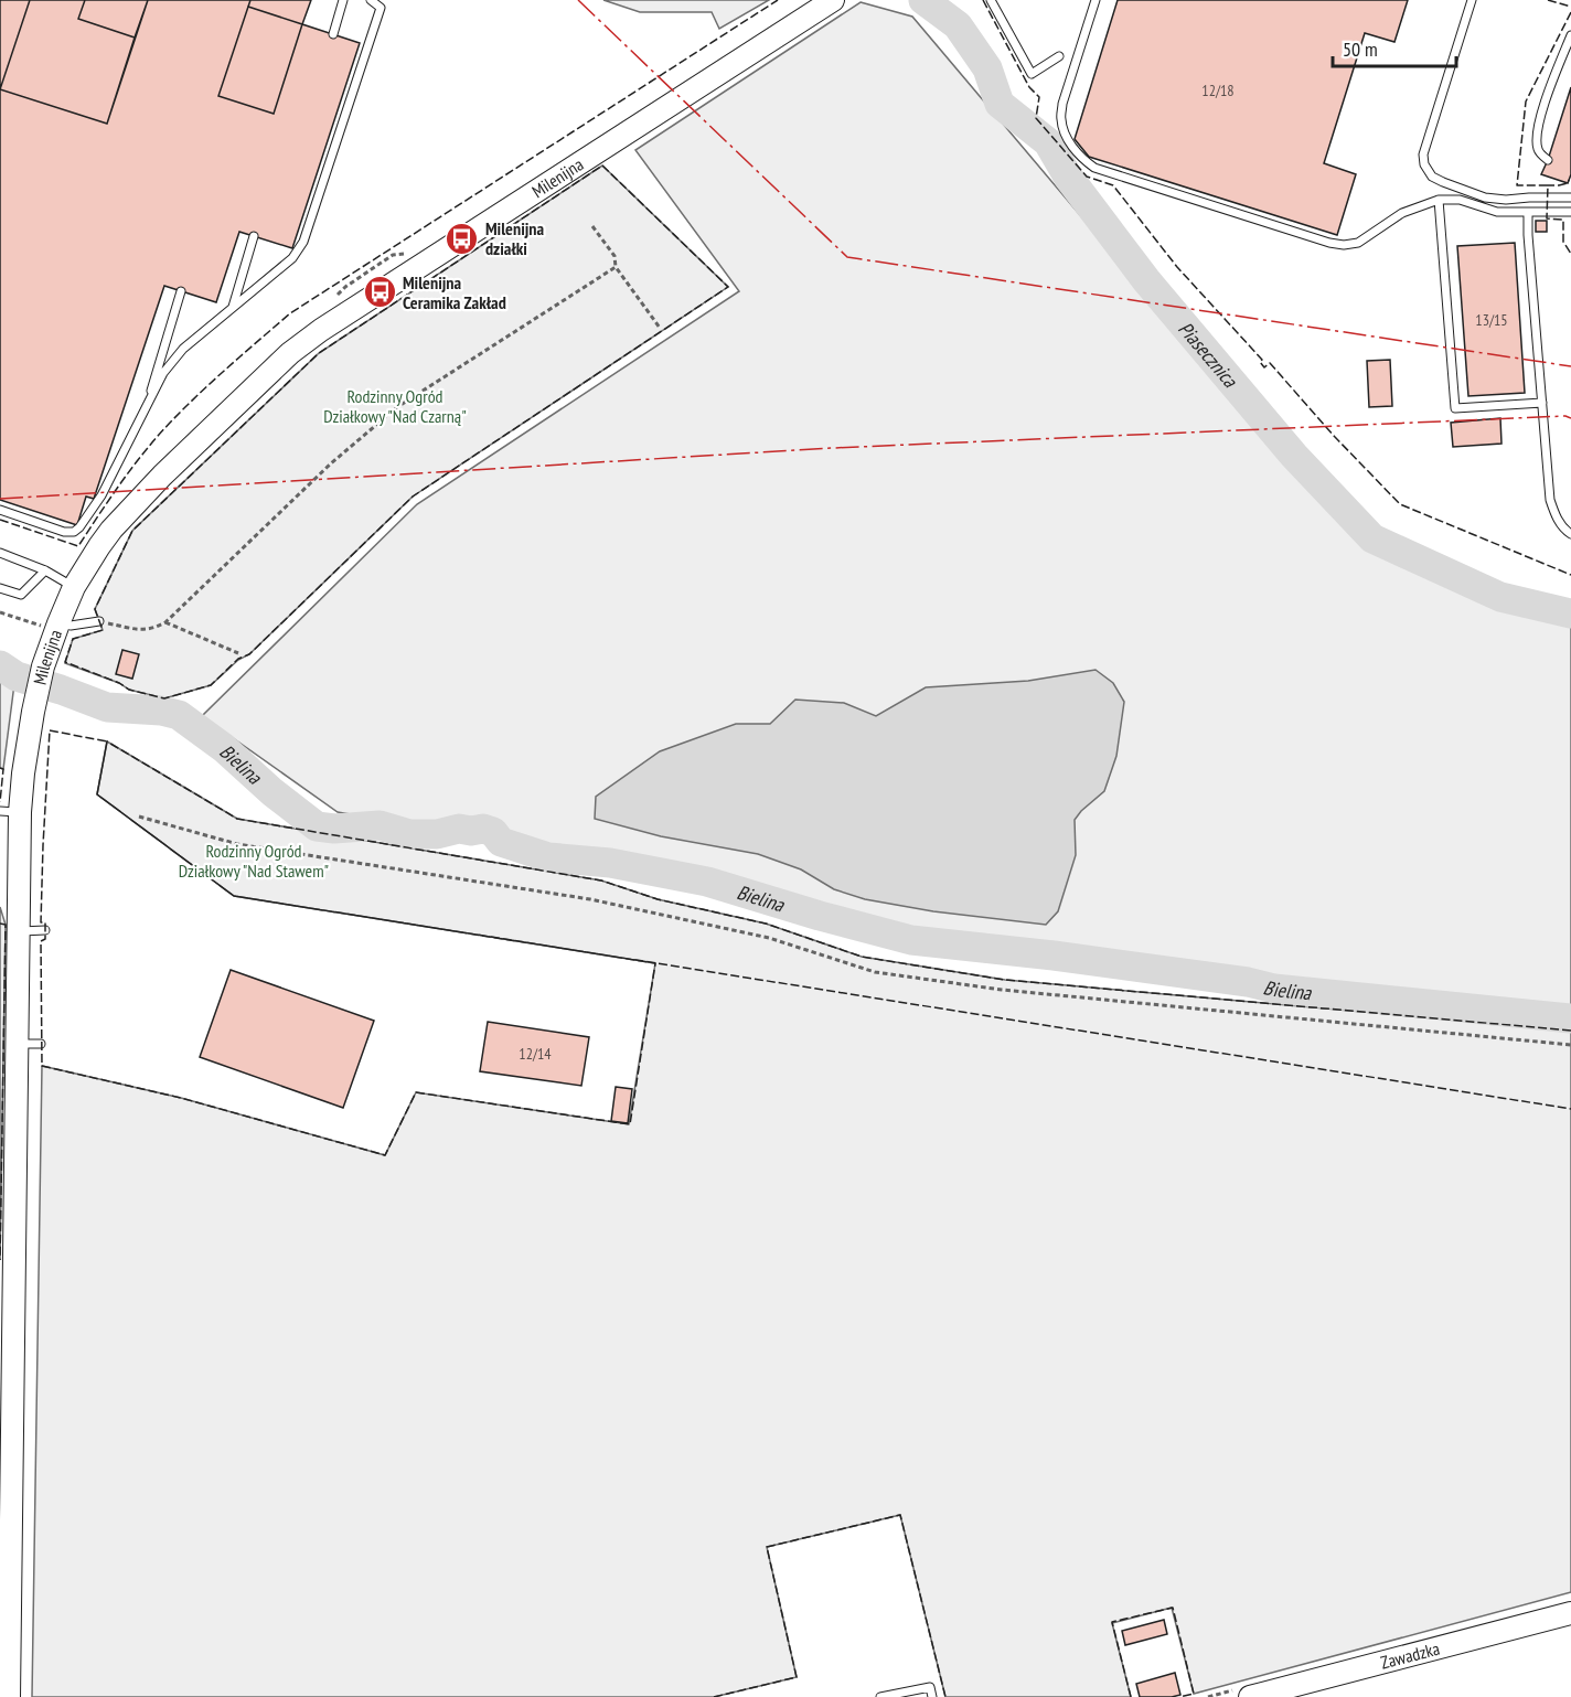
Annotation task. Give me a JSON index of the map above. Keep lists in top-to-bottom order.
{
  "streets": {
    "street": ["Milenijna", "Zawadzka"]
  },
  "water": ["Piasecznica", "Bielina"],
  "parks": ["Rodzinny Ogród Działkowy \"Nad Czarną\"", "Rodzinny Ogród Działkowy \"Nad Stawem\""],
  "places": {
    "bus stop": ["Milenijna działki", "Milenijna Ceramika Zakład"]
  },
  "house_numbers": ["12/18", "13/15", "12/14"],
  "scale_bar": "50 m"
}
